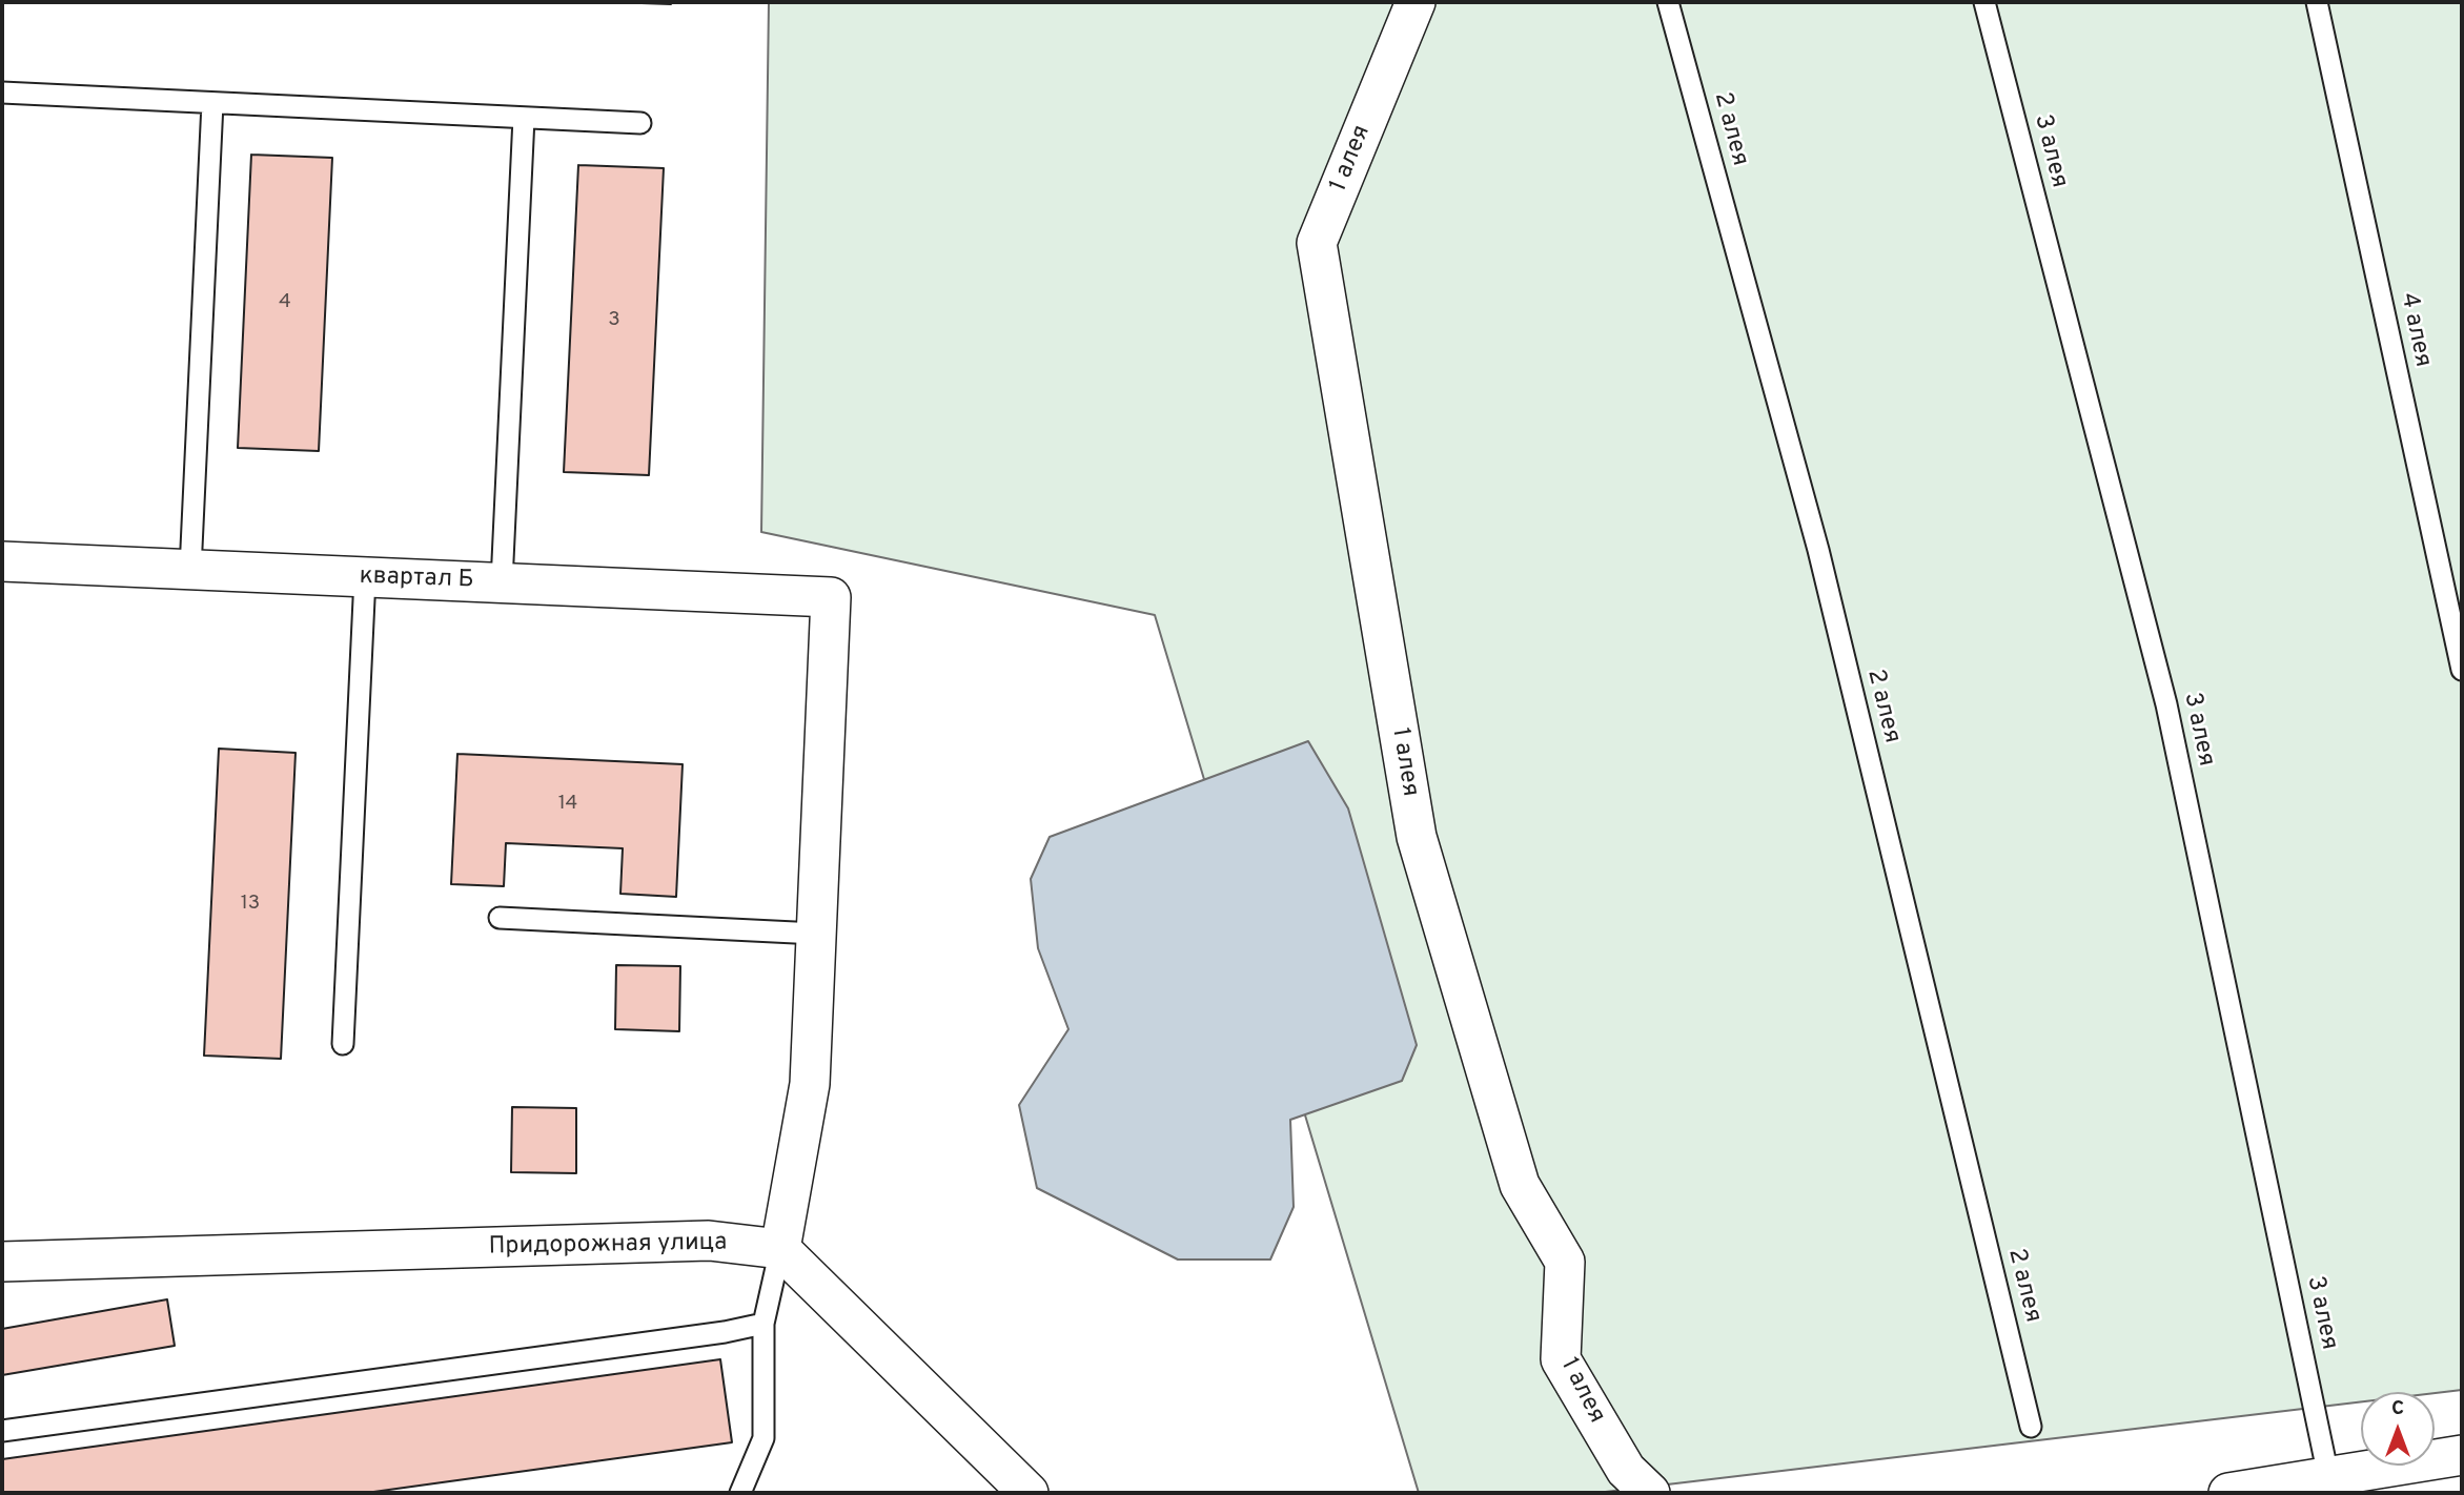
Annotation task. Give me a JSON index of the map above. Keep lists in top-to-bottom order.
{
  "streets": {
    "street": ["1 алея", "квартал Б", "Придорожная улица"],
    "lane": ["2 алея", "3 алея", "4 алея"]
  },
  "house_numbers": [
    "4",
    "3",
    "14",
    "13"
  ],
  "north": "top"
}
